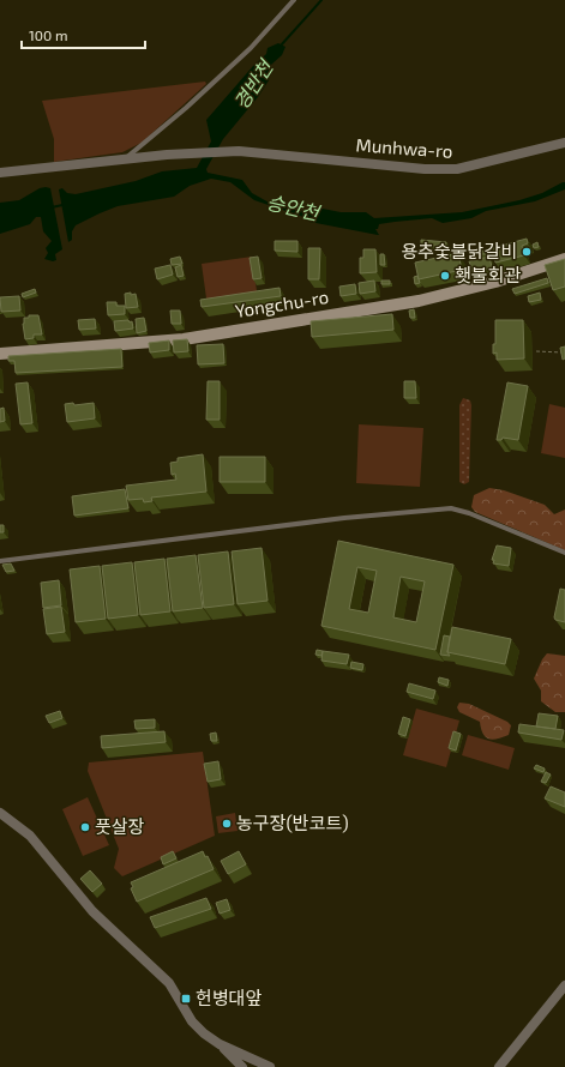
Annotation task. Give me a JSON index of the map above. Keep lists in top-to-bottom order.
{
  "streets": {
    "street": ["Munhwa-ro", "Yongchu-ro"]
  },
  "water": ["경반천", "승안천"],
  "places": {
    "other": [
      "용추숯불닭갈비",
      "횃불회관",
      "농구장(반코트)",
      "풋살장"
    ],
    "transit": ["헌병대앞"]
  },
  "scale_bar": "100 m"
}
